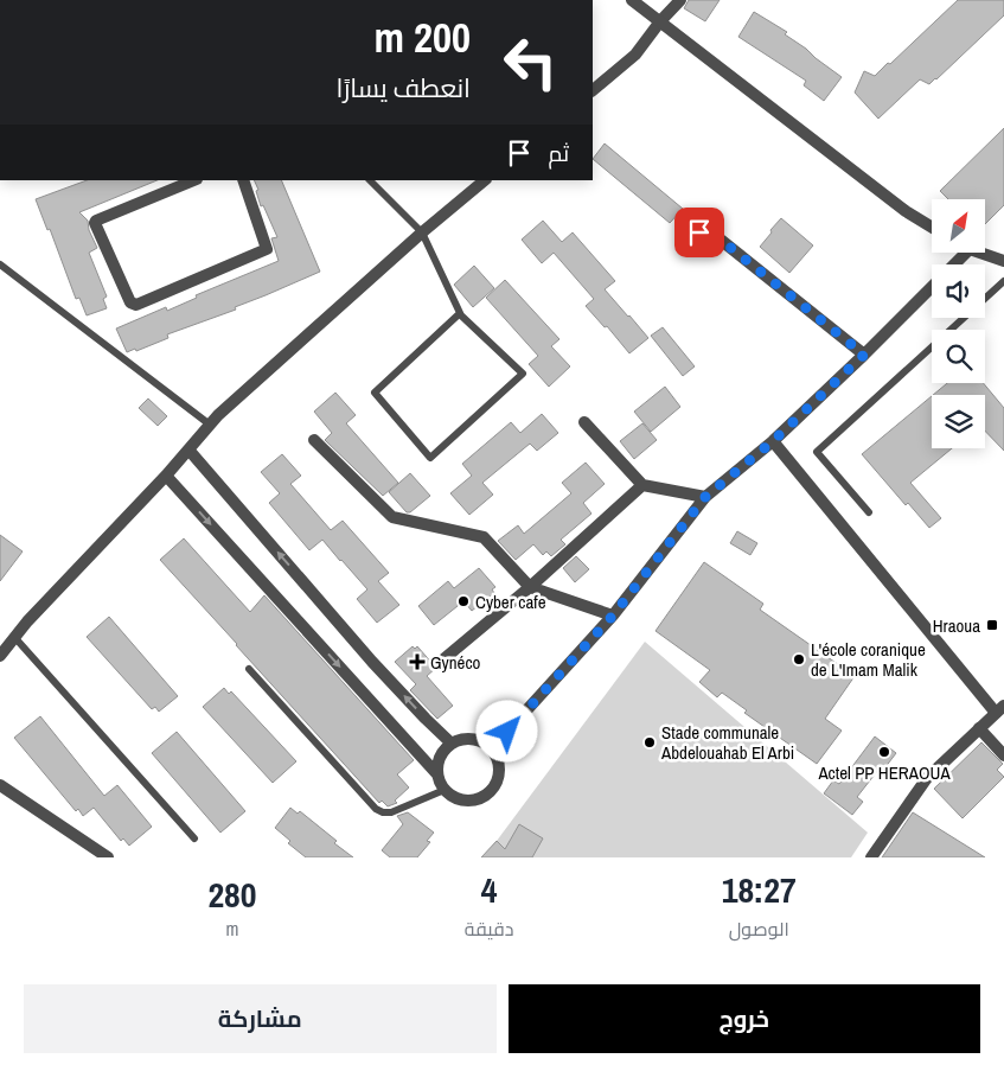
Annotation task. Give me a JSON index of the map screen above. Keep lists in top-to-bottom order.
{
  "places": {
    "other": [
      "Cyber cafe",
      "L'école coranique de L'Imam Malik",
      "Stade communale Abdelouahab El Arbi",
      "Actel PP HERAOUA"
    ],
    "transit": ["Hraoua"],
    "health": ["Gynéco"]
  },
  "north": "top right",
  "page": {
    "turn": ["200 m", "انعطف يسارًا"],
    "then": "ثم",
    "eta": [
      "18:27",
      "الوصول",
      "4",
      "دقيقة",
      "280",
      "m"
    ],
    "buttons": ["خروج", "مشاركة"]
  }
}
